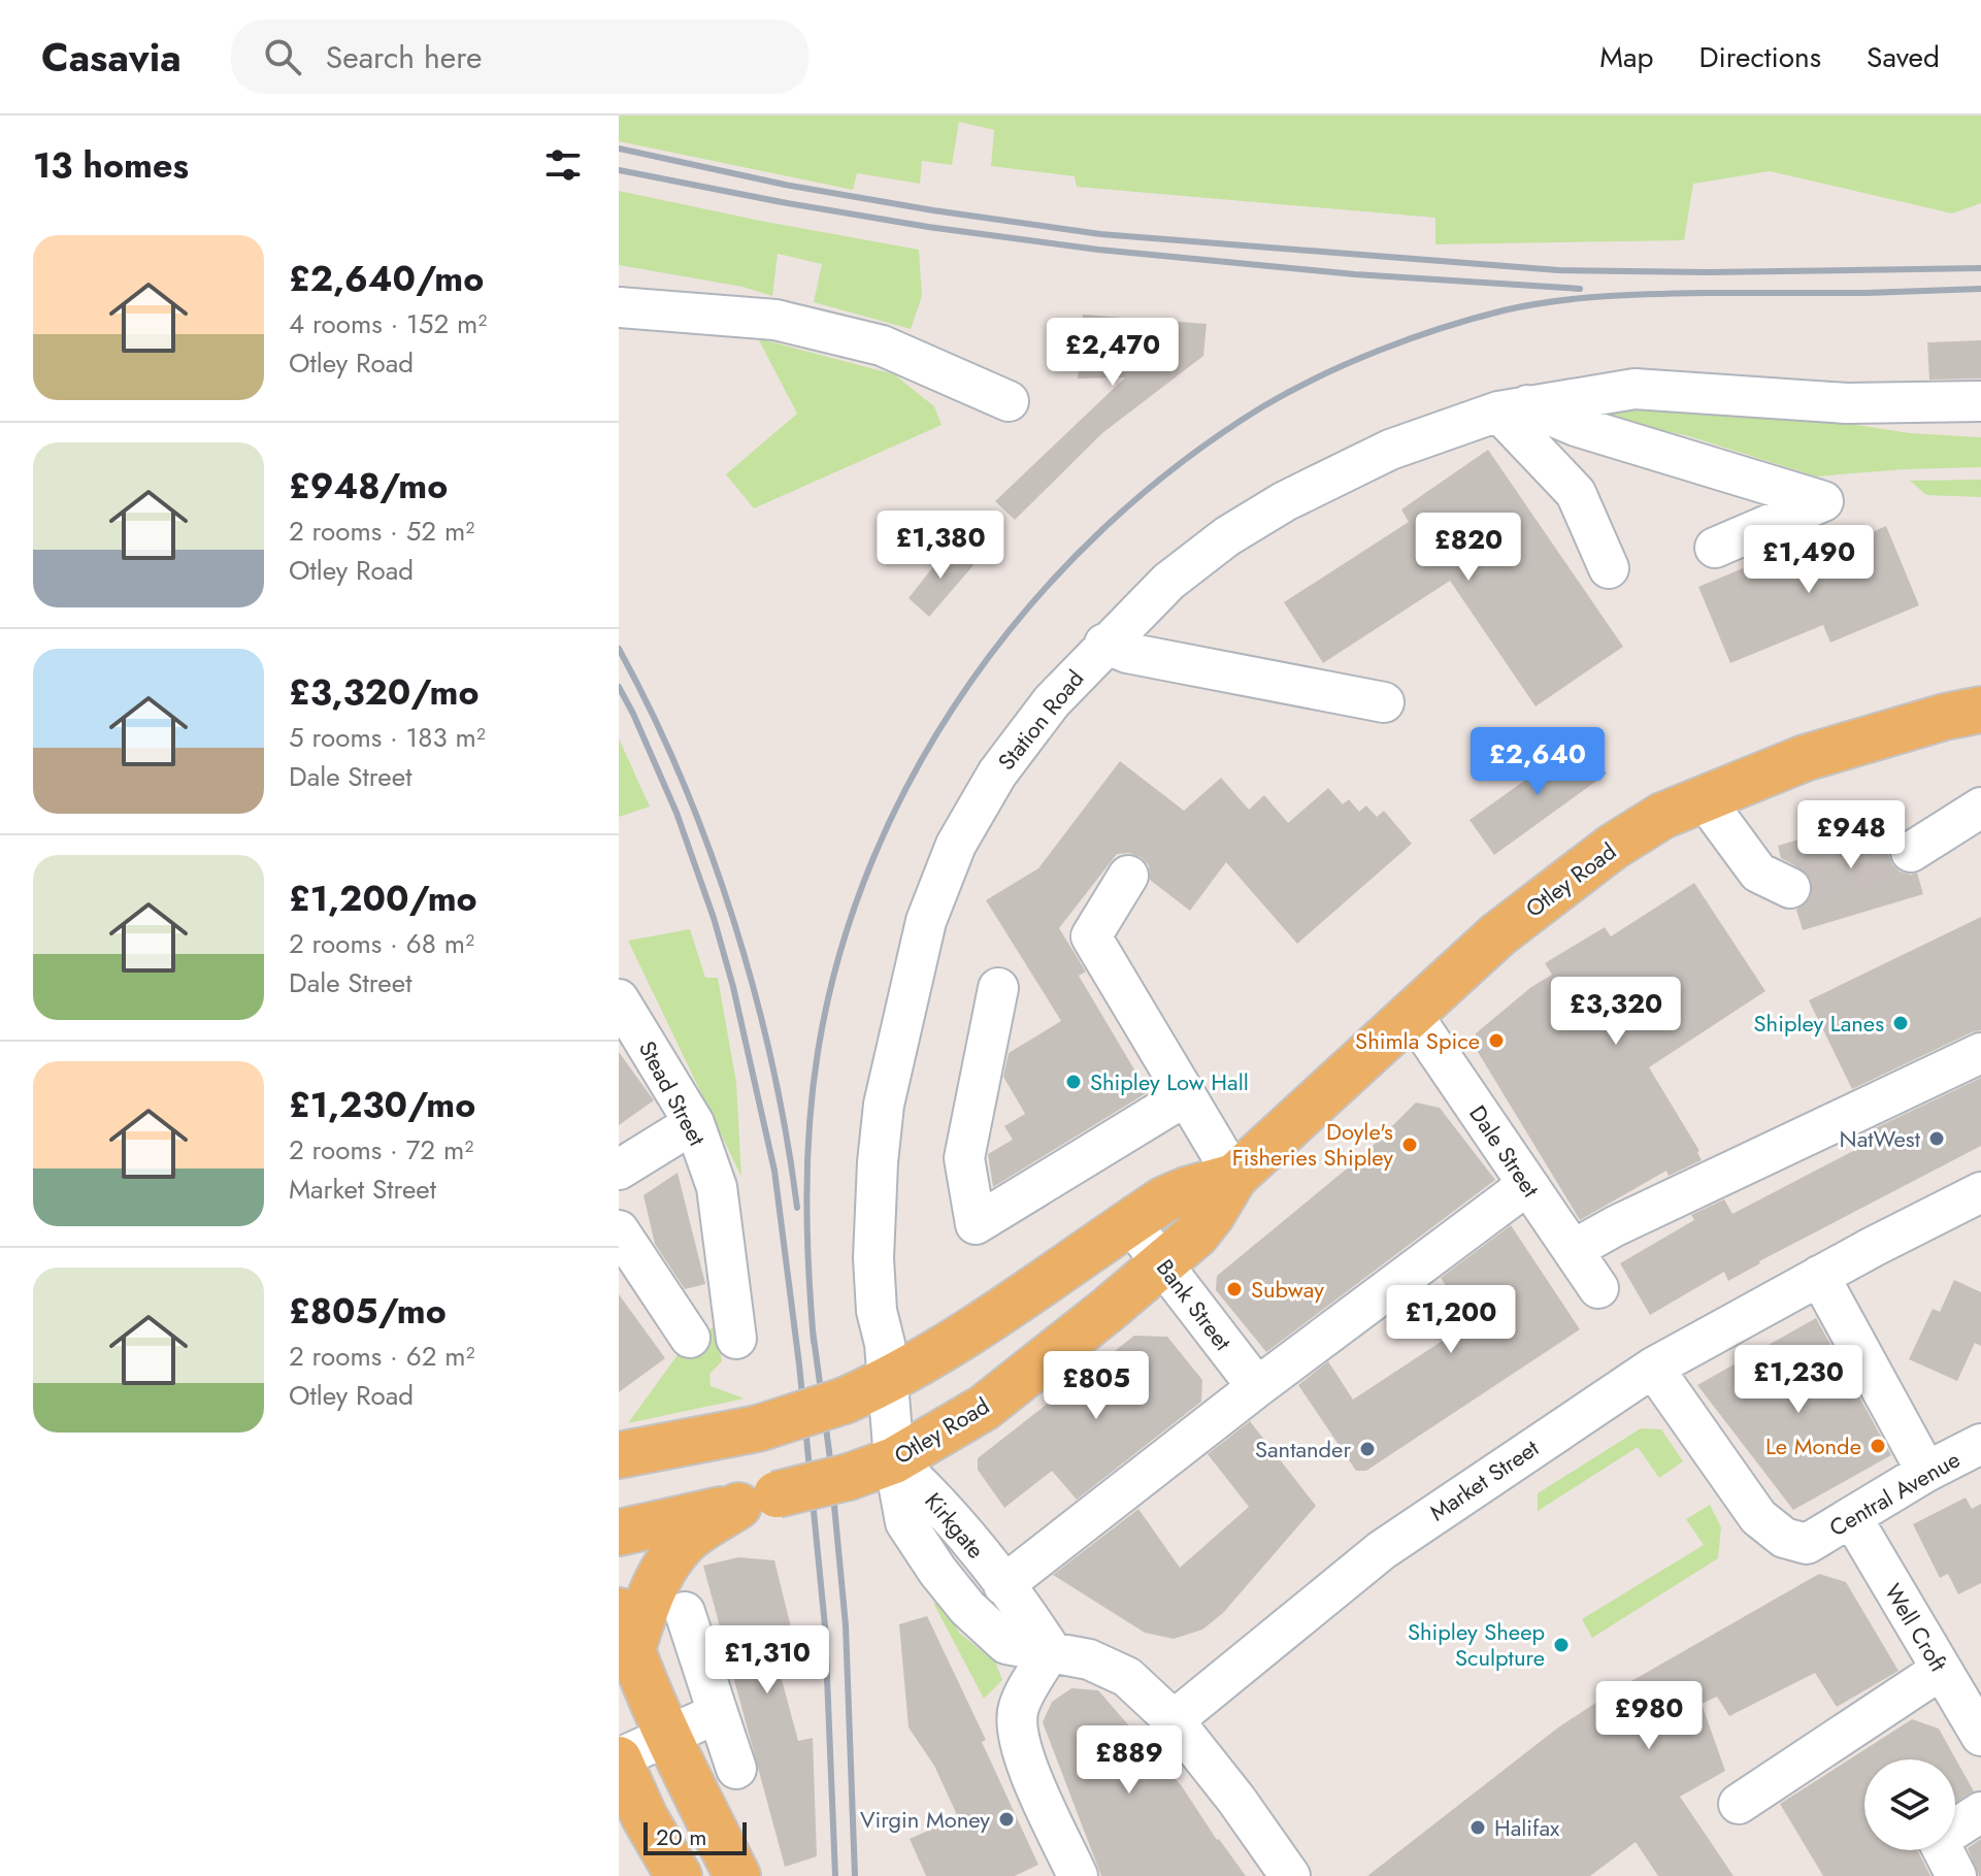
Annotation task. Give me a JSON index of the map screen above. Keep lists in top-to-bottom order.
{
  "streets": {
    "main road": ["Otley Road"],
    "street": [
      "Station Road",
      "Stead Street",
      "Dale Street",
      "Bank Street",
      "Market Street",
      "Central Avenue",
      "Kirkgate",
      "Well Croft"
    ]
  },
  "crossings": [
    ["Station Road", "Otley Road"],
    ["Station Road", "Kirkgate"],
    ["Otley Road", "Dale Street"],
    ["Otley Road", "Bank Street"],
    ["Otley Road", "Kirkgate"],
    ["Market Street", "Central Avenue"],
    ["Market Street", "Kirkgate"],
    ["Central Avenue", "Well Croft"]
  ],
  "places": [
    "Shipley Lanes",
    "Shimla Spice",
    "Shipley Low Hall",
    "NatWest",
    "Doyle's Fisheries Shipley",
    "Subway",
    "Le Monde",
    "Santander",
    "Shipley Sheep Sculpture",
    "Virgin Money",
    "Halifax"
  ],
  "scale_bar": "20 m",
  "page": {
    "header": "Casavia",
    "search": "Search here",
    "nav": ["Map", "Directions", "Saved"],
    "heading": "13 homes",
    "list": [
      {
        "name": "£2,640/mo",
        "note": "4 rooms · 152 m² · Otley Road"
      },
      {
        "name": "£948/mo",
        "note": "2 rooms · 52 m² · Otley Road"
      },
      {
        "name": "£3,320/mo",
        "note": "5 rooms · 183 m² · Dale Street"
      },
      {
        "name": "£1,200/mo",
        "note": "2 rooms · 68 m² · Dale Street"
      },
      {
        "name": "£1,230/mo",
        "note": "2 rooms · 72 m² · Market Street"
      },
      {
        "name": "£805/mo",
        "note": "2 rooms · 62 m² · Otley Road"
      }
    ],
    "price": [
      "£2,470",
      "£1,380",
      "£820",
      "£1,490",
      "£2,640",
      "£948",
      "£3,320",
      "£1,200",
      "£1,230",
      "£805",
      "£1,310",
      "£980",
      "£889"
    ],
    "scale": "20 m"
  }
}
